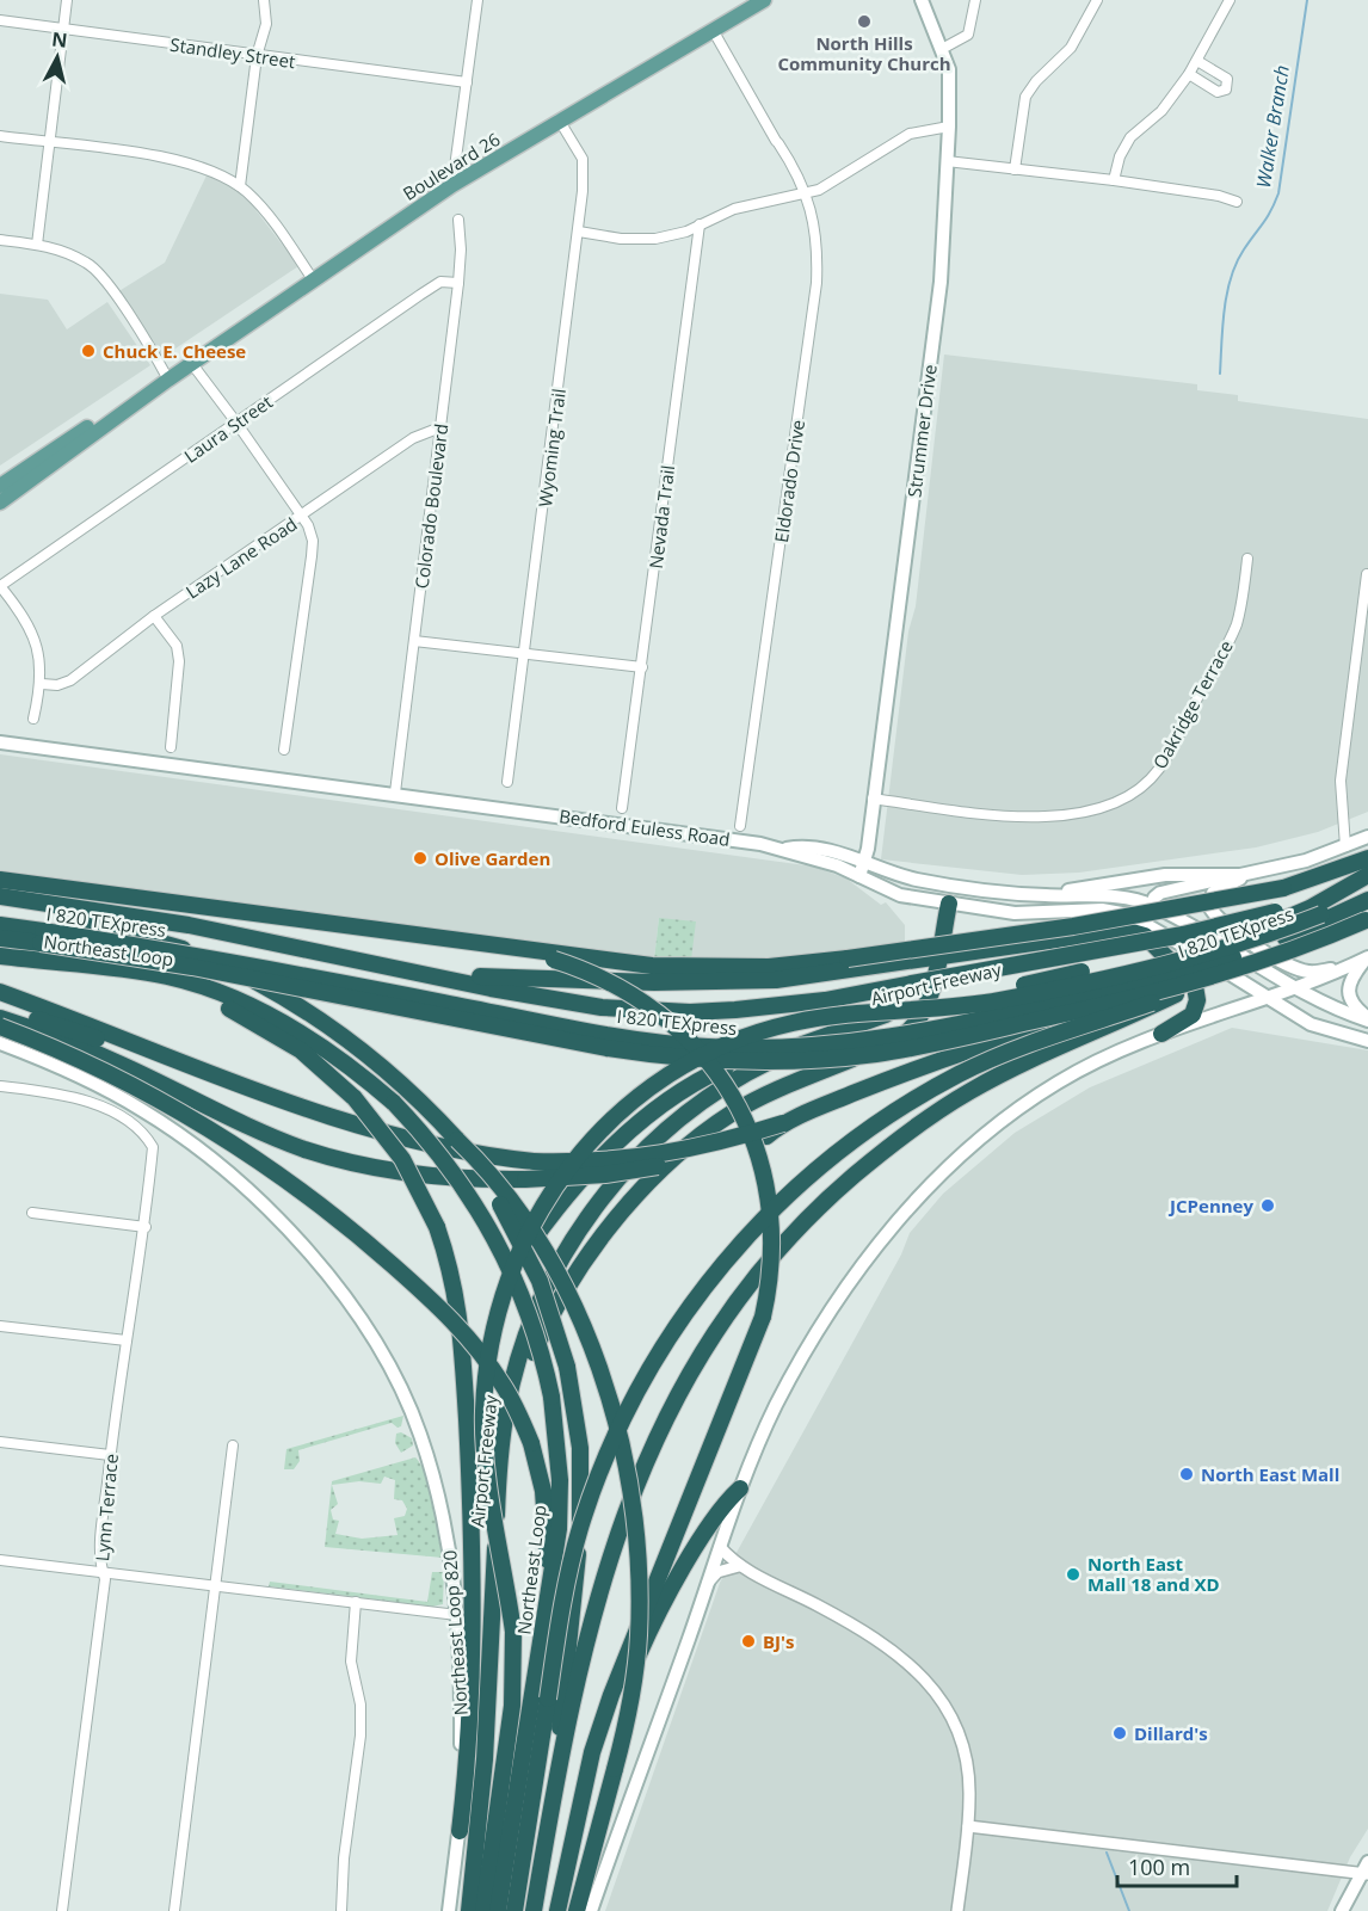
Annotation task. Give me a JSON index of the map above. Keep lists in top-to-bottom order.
{
  "streets": {
    "highway": ["I 820 TEXpress", "Northeast Loop", "Airport Freeway"],
    "main road": [
      "Boulevard 26",
      "Strummer Drive",
      "Bedford Euless Road",
      "Northeast Loop 820"
    ],
    "street": [
      "Standley Street",
      "Laura Street",
      "Wyoming Trail",
      "Eldorado Drive",
      "Colorado Boulevard",
      "Nevada Trail",
      "Lazy Lane Road",
      "Oakridge Terrace",
      "Lynn Terrace"
    ]
  },
  "crossings": [
    ["Boulevard 26", "Wyoming Trail"],
    ["Boulevard 26", "Eldorado Drive"],
    ["Laura Street", "Colorado Boulevard"],
    ["Strummer Drive", "Oakridge Terrace"],
    ["Strummer Drive", "Bedford Euless Road"],
    ["Colorado Boulevard", "Lazy Lane Road"],
    ["Colorado Boulevard", "Bedford Euless Road"]
  ],
  "water": ["Walker Branch"],
  "places": [
    "North Hills Community Church",
    "Chuck E. Cheese",
    "Olive Garden",
    "JCPenney",
    "North East Mall",
    "North East Mall 18 and XD",
    "BJ's",
    "Dillard's"
  ],
  "scale_bar": "100 m",
  "north": "top"
}
